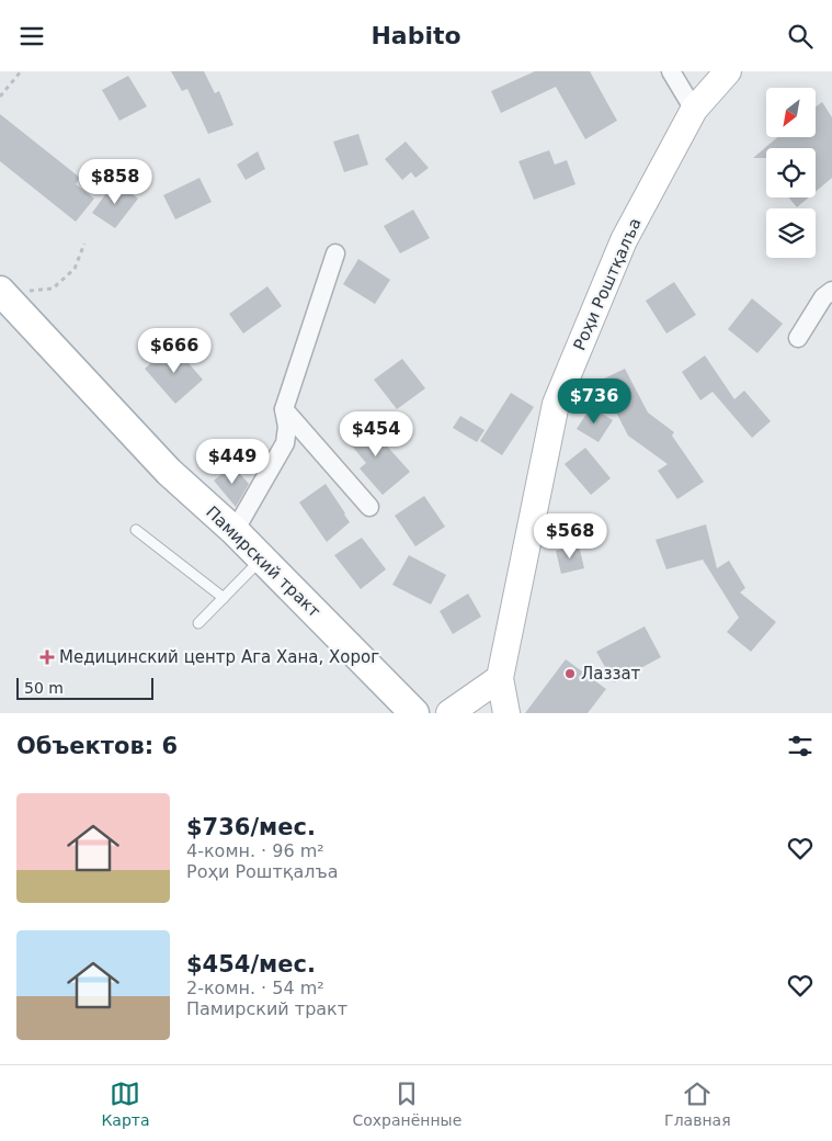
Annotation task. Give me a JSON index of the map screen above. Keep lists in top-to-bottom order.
{
  "streets": {
    "main road": ["Роҳи Роштқалъа", "Памирский тракт"]
  },
  "places": {
    "health": ["Медицинский центр Ага Хана, Хорог"],
    "other": ["Лаззат"]
  },
  "scale_bar": "50 m",
  "north": "bottom left",
  "page": {
    "header": "Habito",
    "price": [
      "$858",
      "$666",
      "$736",
      "$454",
      "$449",
      "$568"
    ],
    "scale": "50 m",
    "heading": "Объектов: 6",
    "list": [
      {
        "name": "$736/мес.",
        "note": "4-комн. · 96 m² · Роҳи Роштқалъа"
      },
      {
        "name": "$454/мес.",
        "note": "2-комн. · 54 m² · Памирский тракт"
      }
    ],
    "tabs": ["Карта", "Сохранённые", "Главная"]
  }
}
